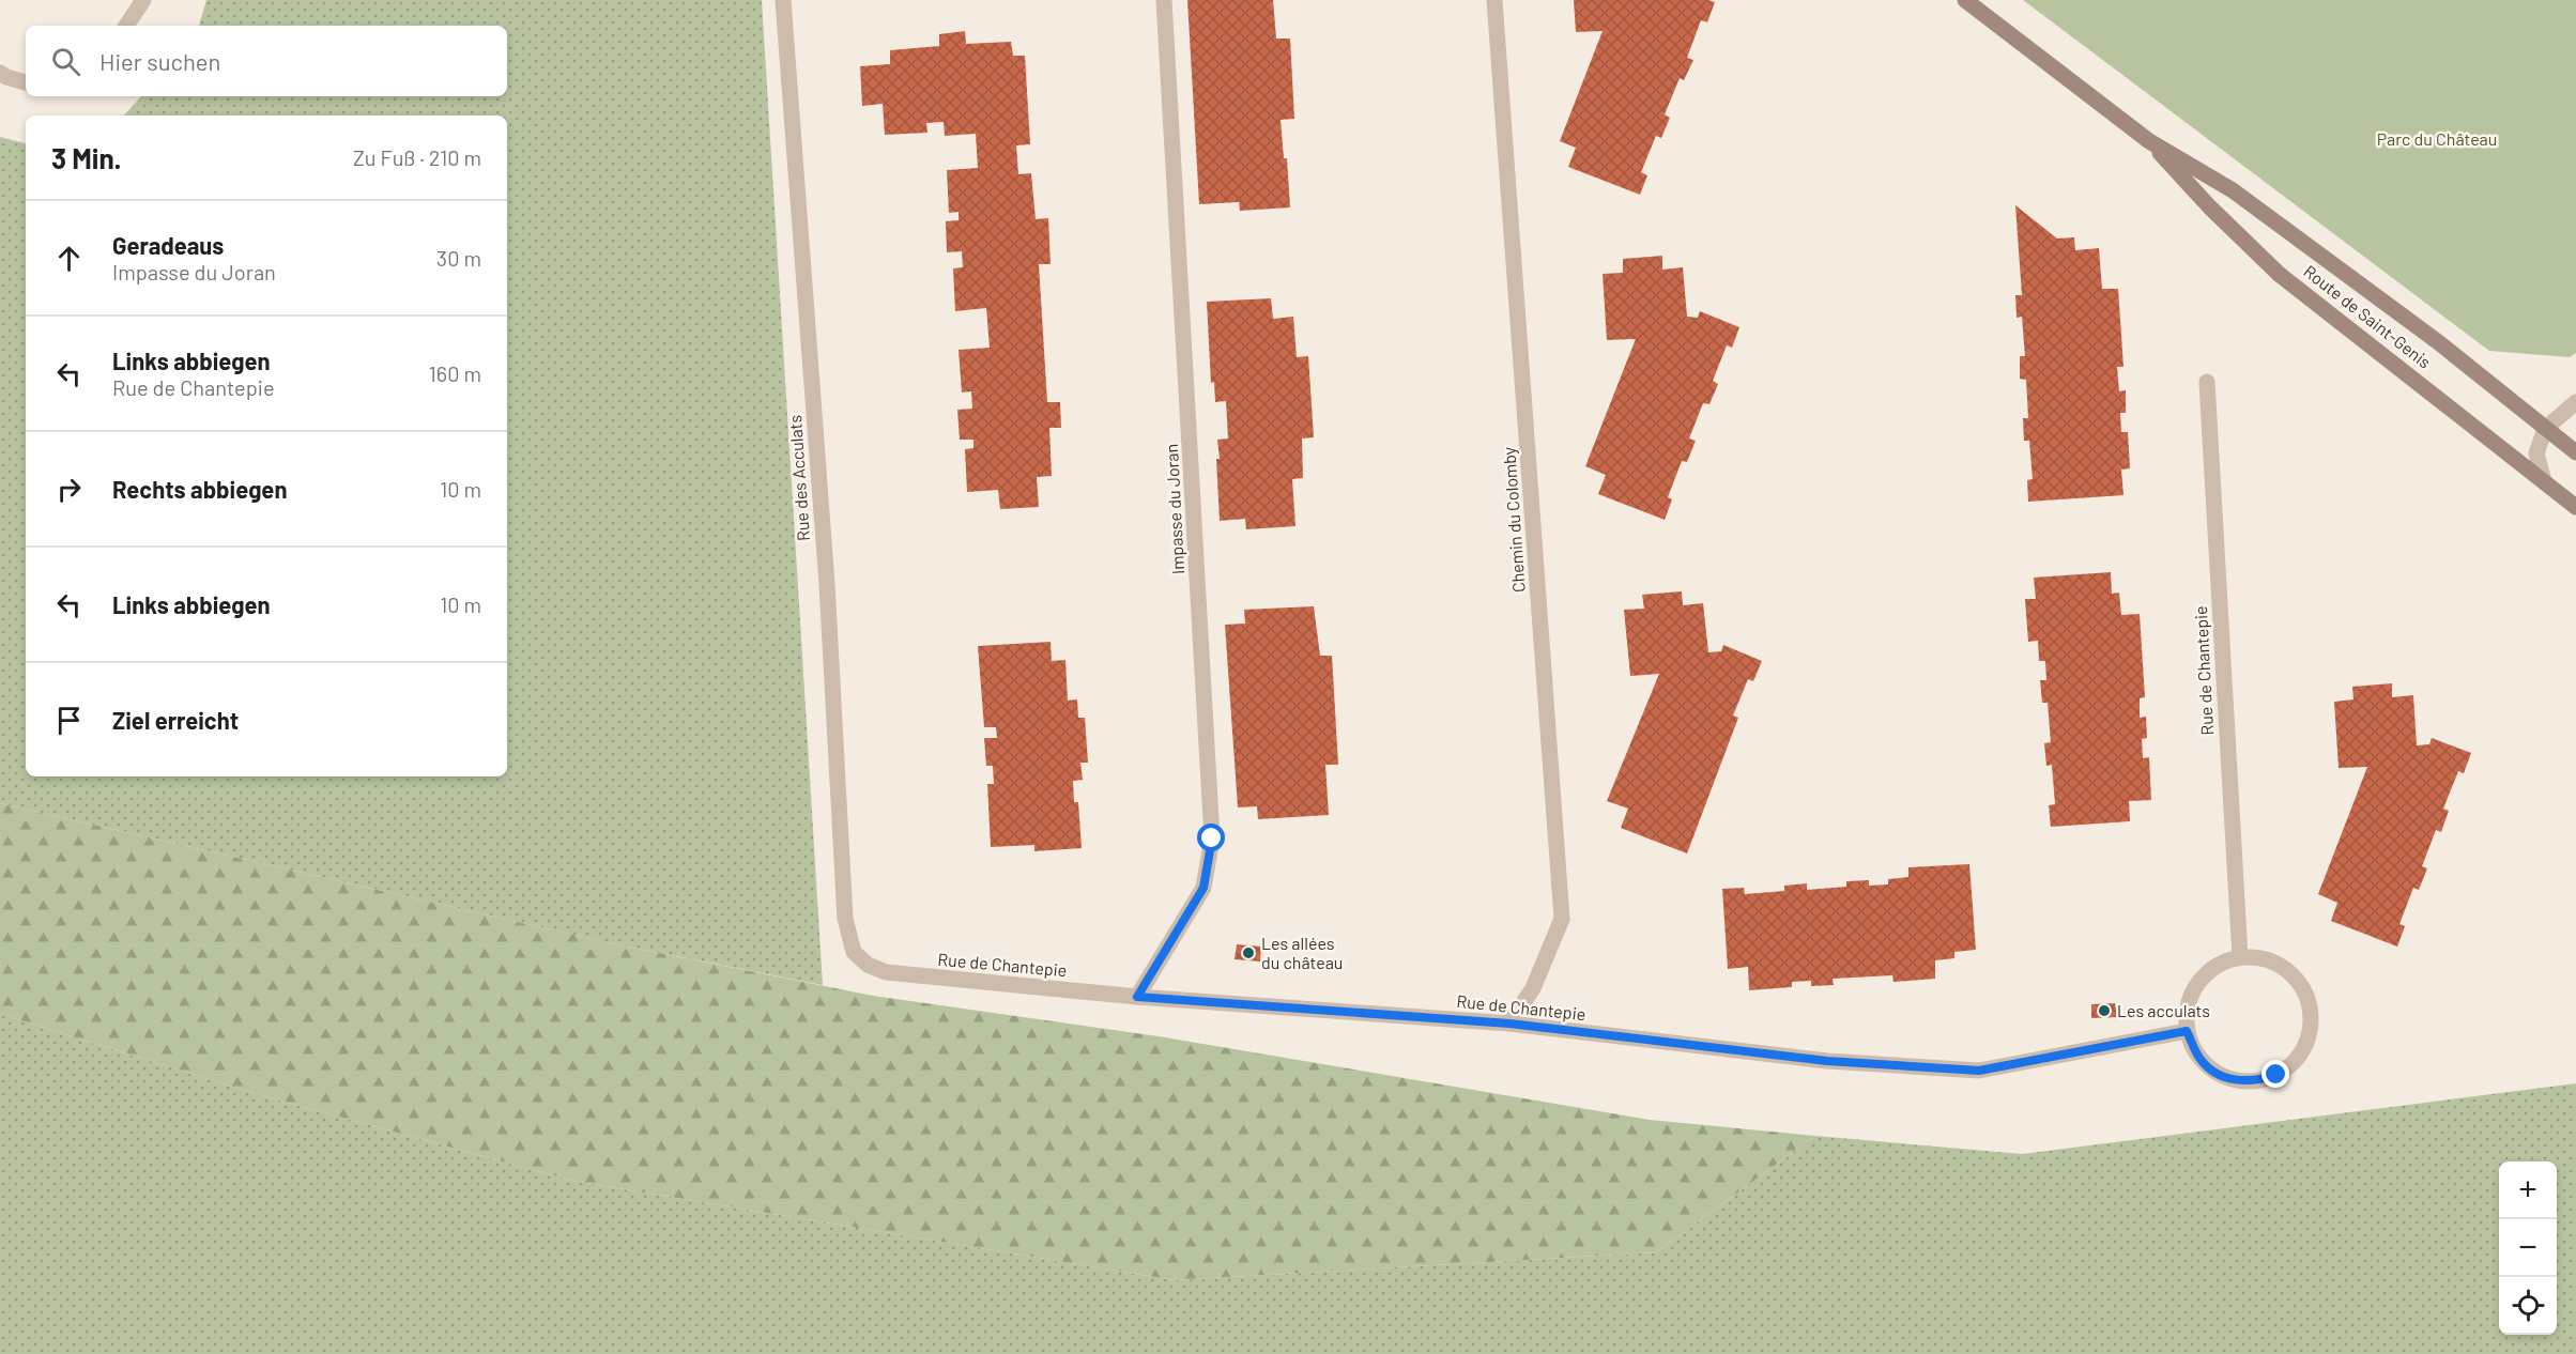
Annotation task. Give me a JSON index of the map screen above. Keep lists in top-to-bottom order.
{
  "streets": {
    "main road": ["Route de Saint-Genis"],
    "street": [
      "Rue des Acculats",
      "Impasse du Joran",
      "Chemin du Colomby",
      "Rue de Chantepie"
    ]
  },
  "crossings": [
    ["Rue des Acculats", "Rue de Chantepie"],
    ["Impasse du Joran", "Rue de Chantepie"],
    ["Chemin du Colomby", "Rue de Chantepie"]
  ],
  "parks": ["Parc du Château"],
  "places": ["Les allées du château", "Les acculats"],
  "page": {
    "search": "Hier suchen",
    "heading": ["3 Min.", "Zu Fuß · 210 m"],
    "list": [
      ["Geradeaus", "Impasse du Joran", "30 m"],
      ["Links abbiegen", "Rue de Chantepie", "160 m"],
      ["Rechts abbiegen", "10 m"],
      ["Links abbiegen", "10 m"],
      "Ziel erreicht"
    ],
    "map_buttons": ["+", "−"]
  }
}
